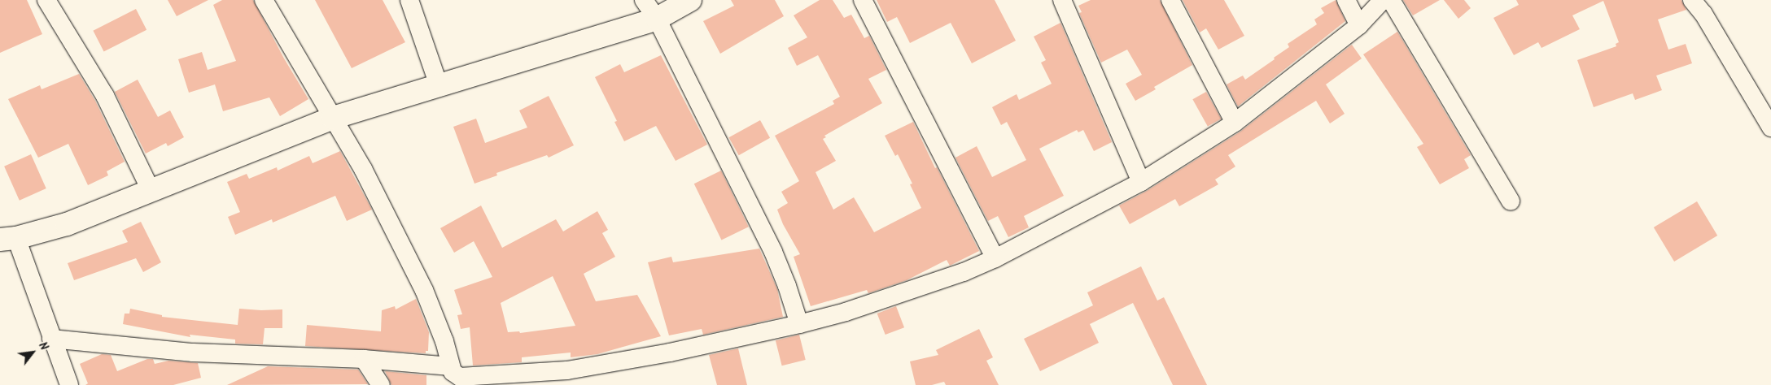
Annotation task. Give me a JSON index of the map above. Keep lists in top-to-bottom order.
{
  "north": "top right"
}
